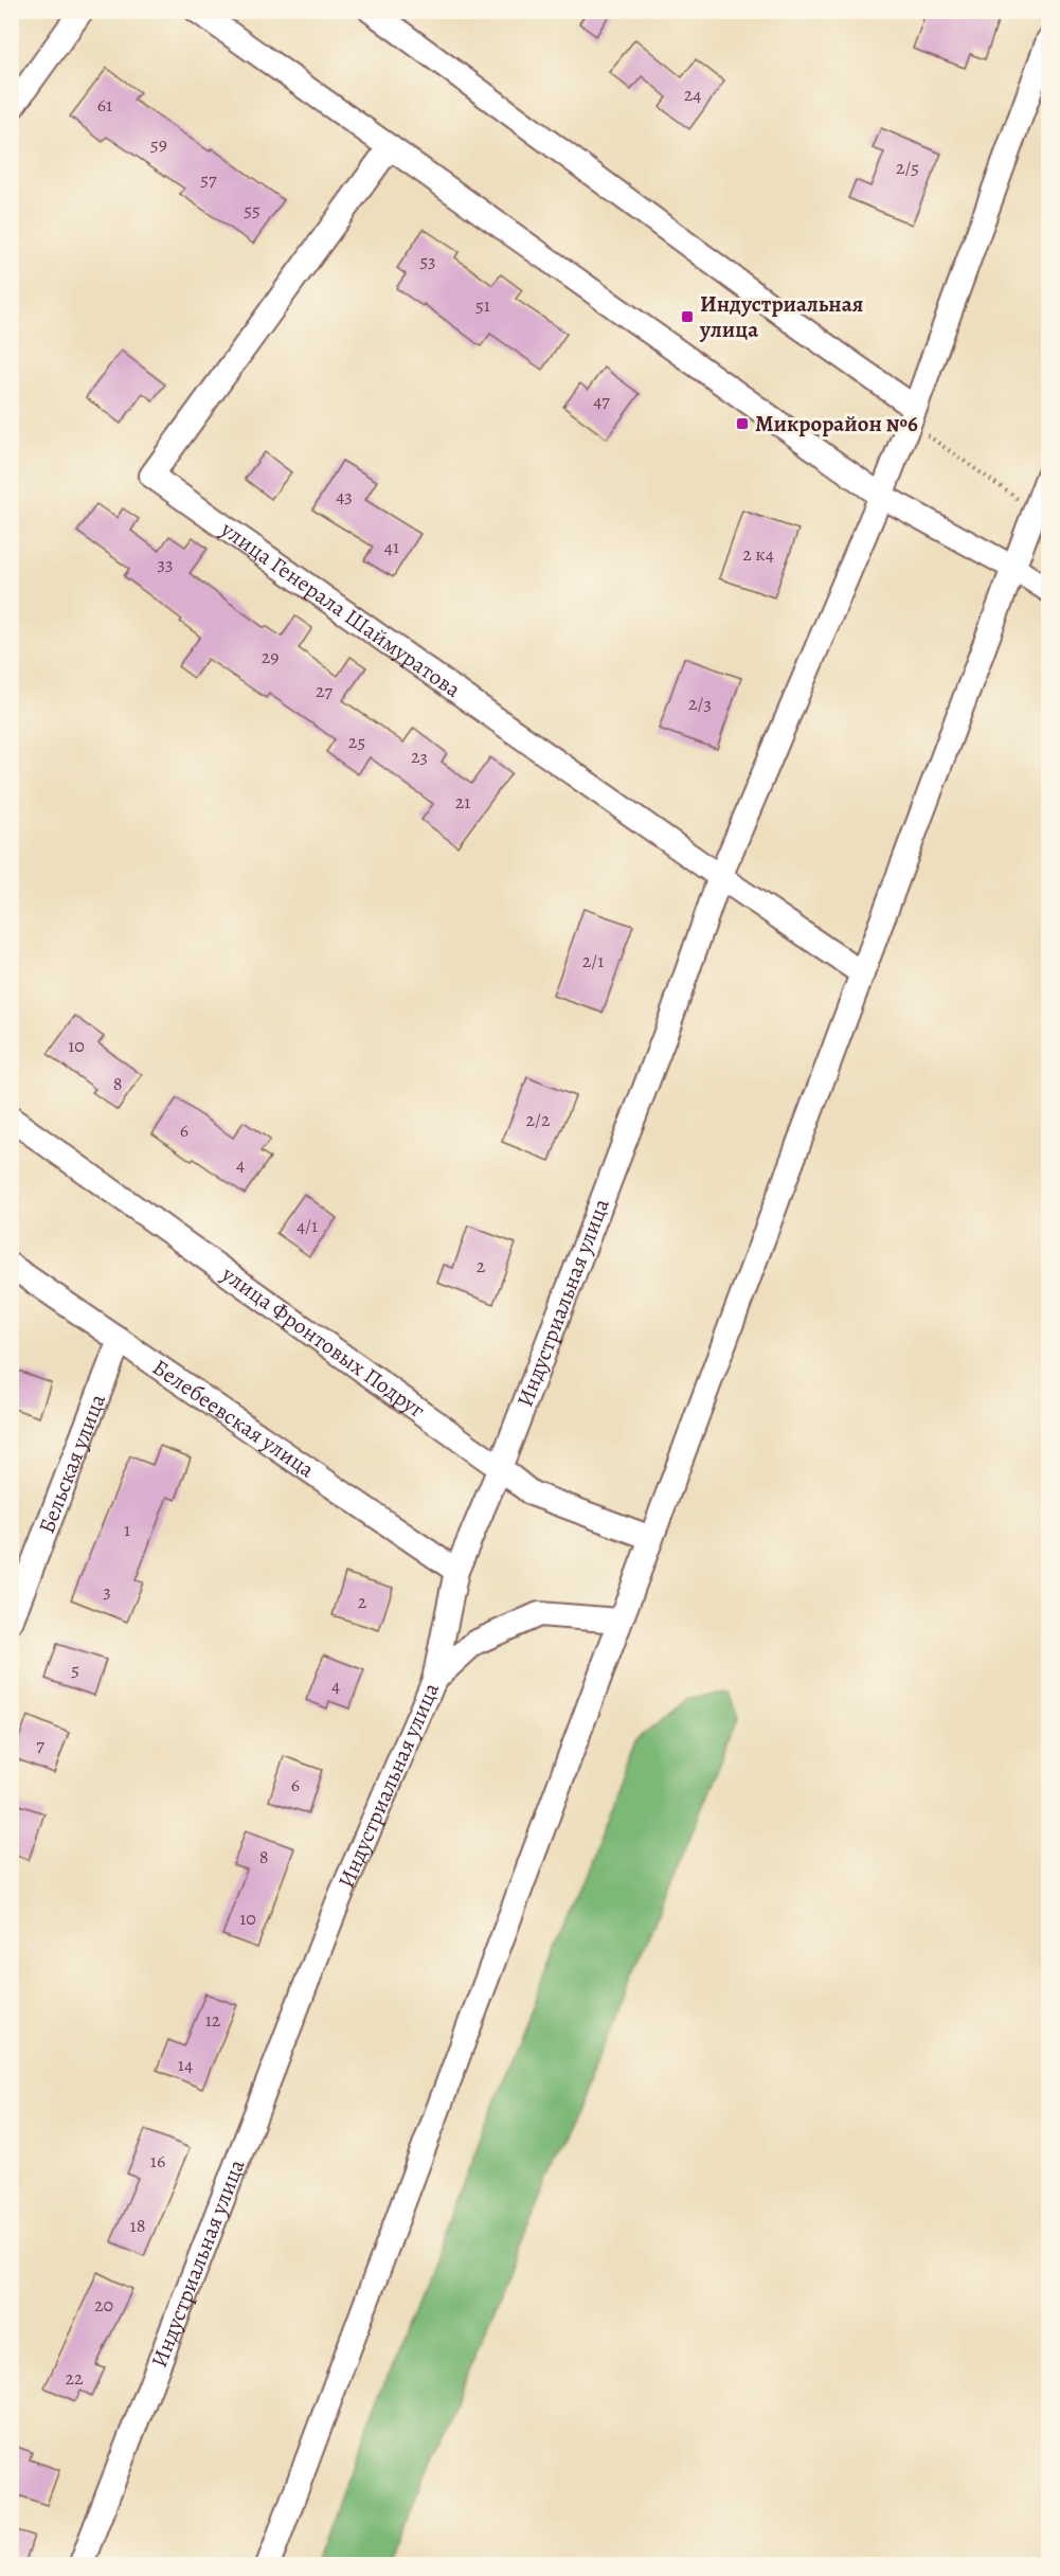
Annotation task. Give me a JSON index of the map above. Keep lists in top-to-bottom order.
{
  "streets": {
    "street": [
      "улица Генерала Шаймуратова",
      "Индустриальная улица",
      "улица Фронтовых Подруг",
      "Белебеевская улица",
      "Бельская улица"
    ]
  },
  "crossings": [
    ["улица Генерала Шаймуратова", "Индустриальная улица"],
    ["Индустриальная улица", "улица Фронтовых Подруг"],
    ["Индустриальная улица", "Белебеевская улица"],
    ["Белебеевская улица", "Бельская улица"]
  ],
  "places": {
    "transit": ["Индустриальная улица", "Микрорайон №6"]
  },
  "house_numbers": [
    "24",
    "61",
    "59",
    "2/5",
    "57",
    "55",
    "53",
    "51",
    "47",
    "43",
    "41",
    "2 к4",
    "33",
    "29",
    "27",
    "2/3",
    "25",
    "23",
    "21",
    "2/1",
    "10",
    "8",
    "2/2",
    "6",
    "4",
    "4/1",
    "2",
    "1",
    "3",
    "2",
    "5",
    "4",
    "7",
    "6",
    "8",
    "10",
    "12",
    "14",
    "16",
    "18",
    "20",
    "22"
  ]
}
